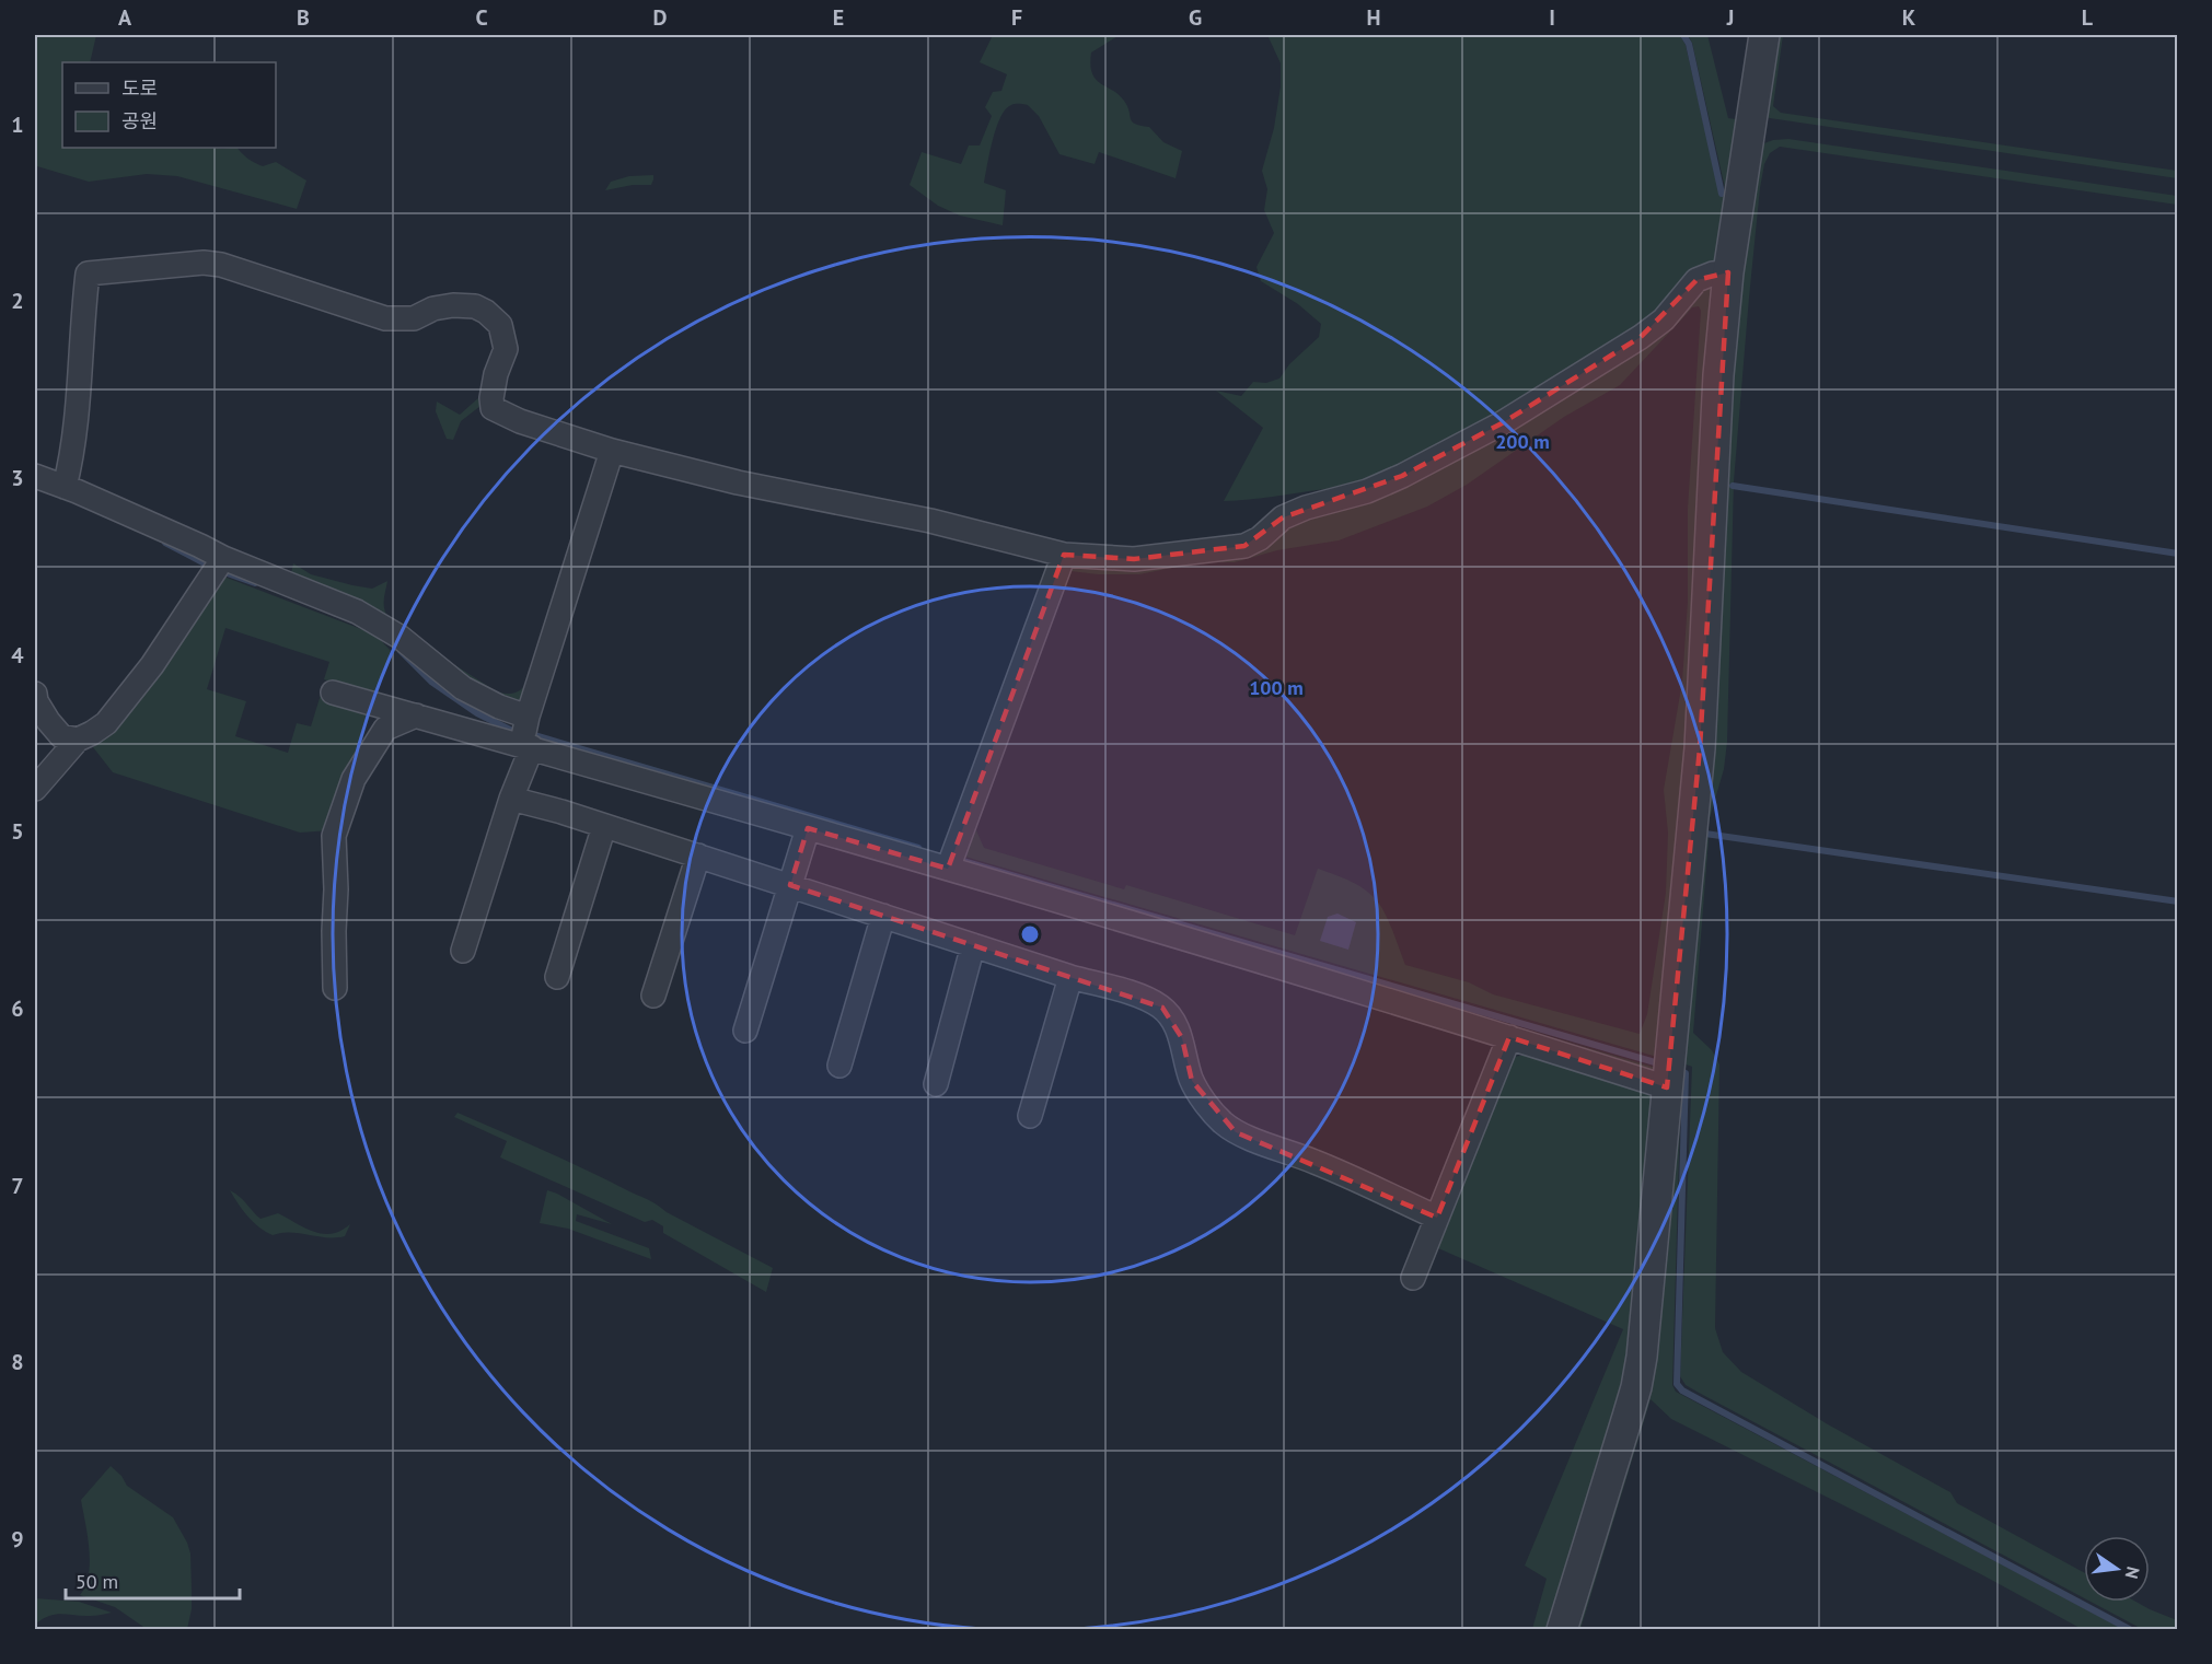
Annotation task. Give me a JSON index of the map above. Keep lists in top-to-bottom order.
{
  "legend": ["도로", "공원"],
  "scale_bar": "50 m",
  "north": "right",
  "grid": {
    "columns": [
      "A",
      "B",
      "C",
      "D",
      "E",
      "F",
      "G",
      "H",
      "I",
      "J",
      "K",
      "L"
    ],
    "rows": [
      "1",
      "2",
      "3",
      "4",
      "5",
      "6",
      "7",
      "8",
      "9"
    ]
  },
  "rings": ["200 m", "100 m"]
}
